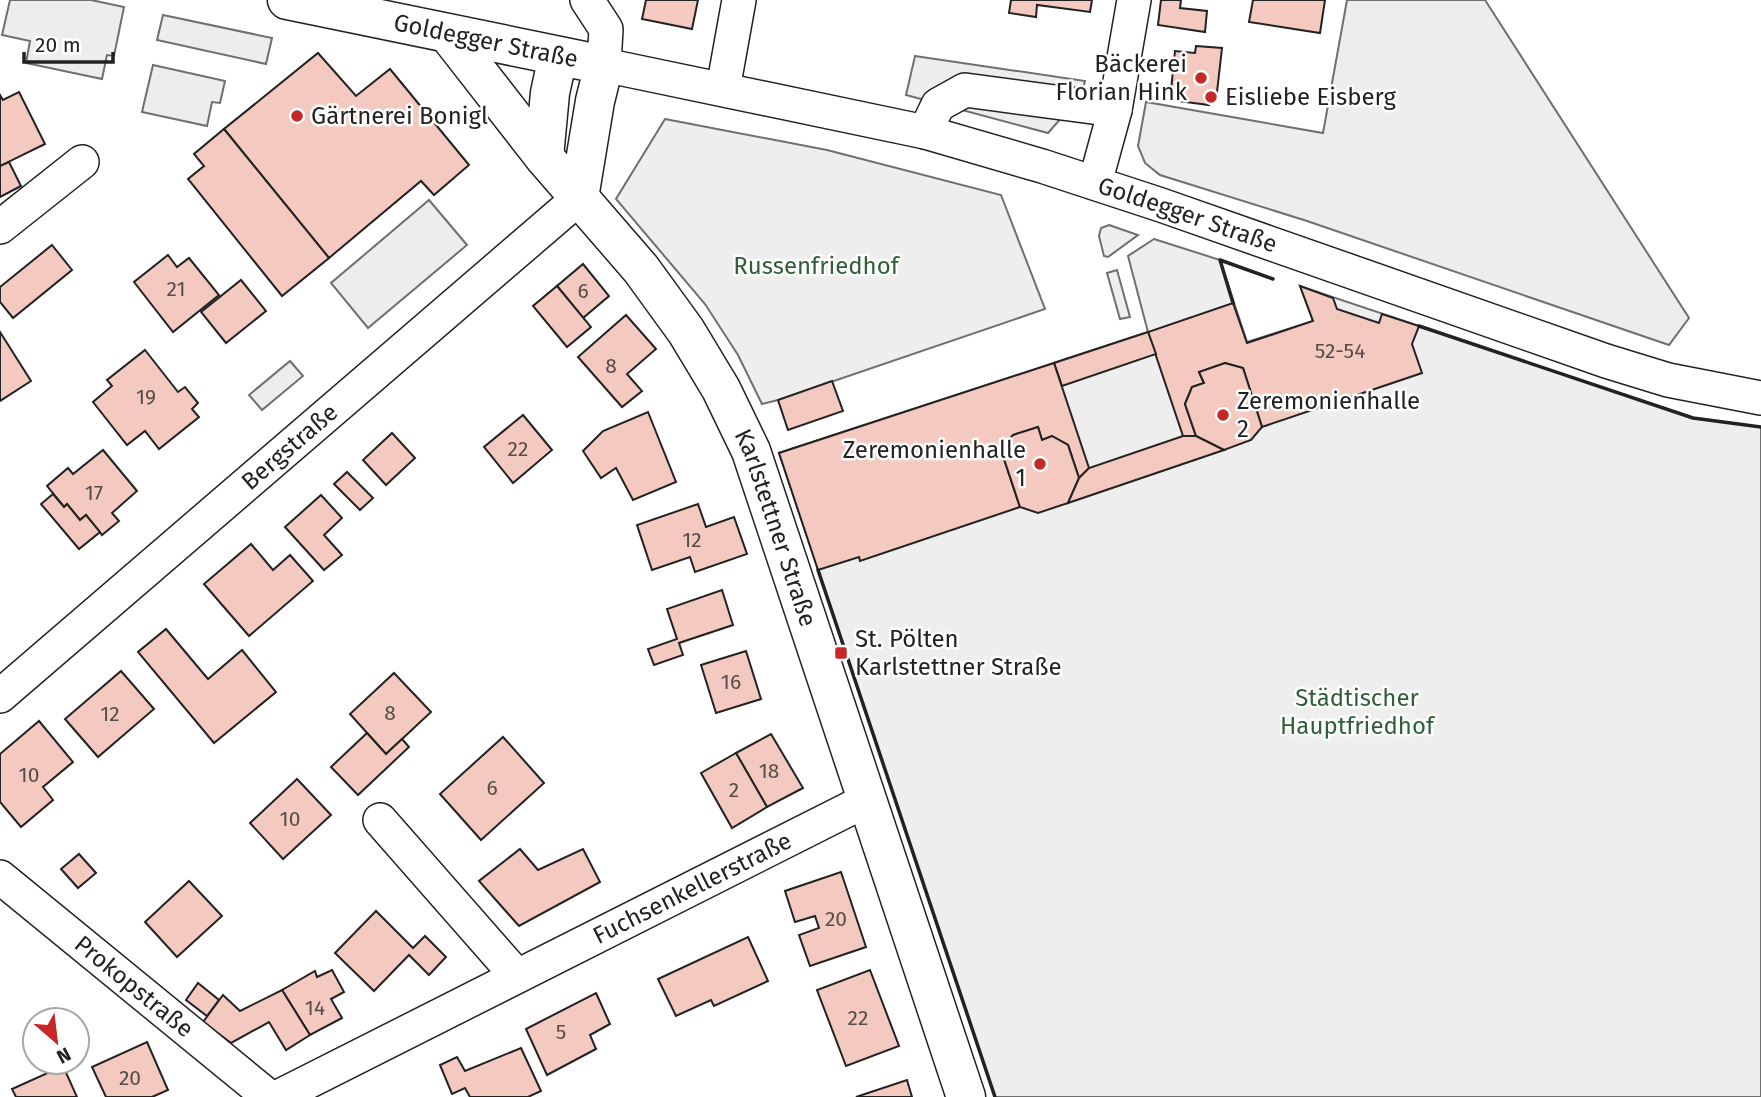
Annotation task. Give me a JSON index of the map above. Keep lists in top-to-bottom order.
{
  "streets": {
    "main road": ["Goldegger Straße", "Karlstettner Straße"],
    "street": ["Bergstraße", "Fuchsenkellerstraße", "Prokopstraße"]
  },
  "crossings": [
    ["Goldegger Straße", "Karlstettner Straße"],
    ["Bergstraße", "Karlstettner Straße"],
    ["Karlstettner Straße", "Fuchsenkellerstraße"]
  ],
  "parks": ["Russenfriedhof", "Städtischer Hauptfriedhof"],
  "places": {
    "other": [
      "Bäckerei Florian Hink",
      "Eisliebe Eisberg",
      "Gärtnerei Bonigl",
      "Zeremonienhalle 2",
      "Zeremonienhalle 1"
    ],
    "transit": ["St. Pölten Karlstettner Straße"]
  },
  "house_numbers": [
    "21",
    "6",
    "52-54",
    "8",
    "19",
    "22",
    "17",
    "12",
    "16",
    "8",
    "12",
    "18",
    "10",
    "6",
    "2",
    "10",
    "20",
    "14",
    "22",
    "5",
    "20"
  ],
  "scale_bar": "20 m",
  "north": "bottom right"
}
